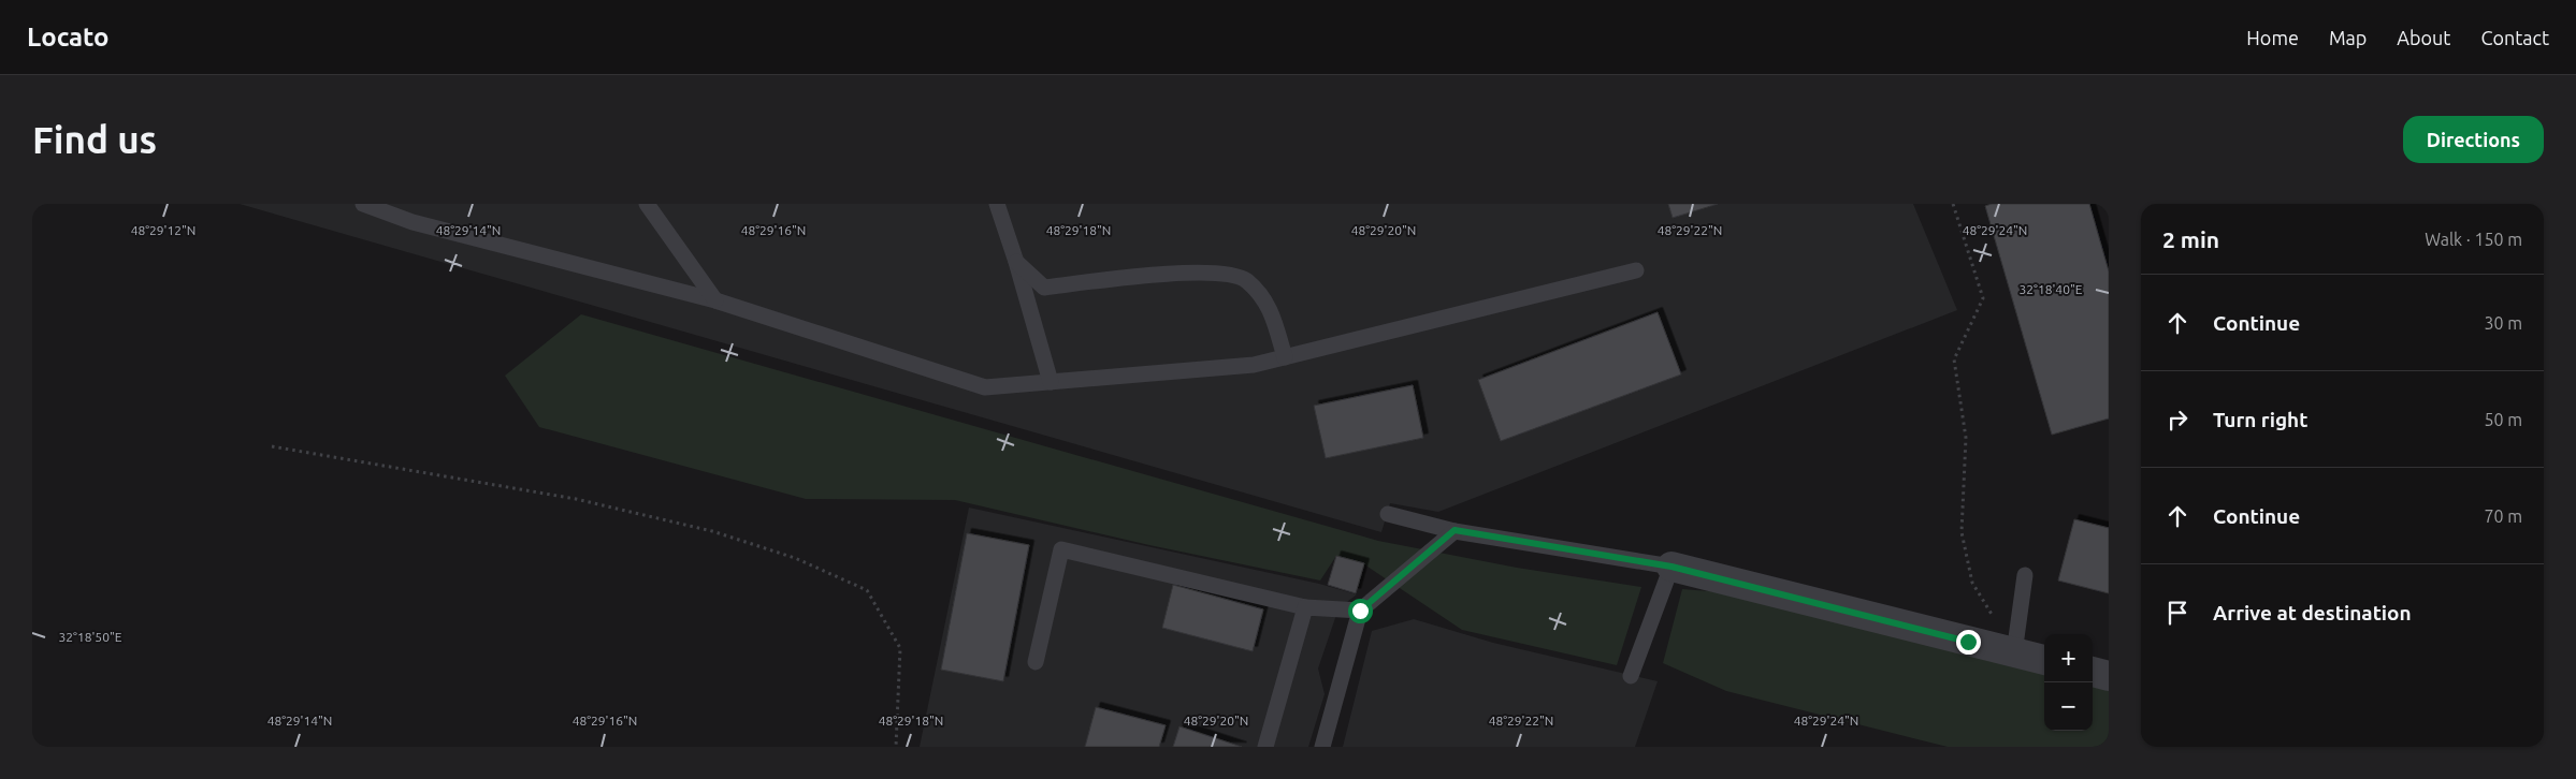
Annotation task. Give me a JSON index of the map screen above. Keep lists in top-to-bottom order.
{
  "page": {
    "header": "Locato",
    "nav": [
      "Home",
      "Map",
      "About",
      "Contact"
    ],
    "buttons": "Directions",
    "title": "Find us",
    "heading": ["2 min", "Walk · 150 m"],
    "list": [
      ["Continue", "30 m"],
      ["Turn right", "50 m"],
      ["Continue", "70 m"],
      "Arrive at destination"
    ],
    "map_buttons": ["+", "−"]
  },
  "coordinates": [
    "48°29'12\"N",
    "48°29'14\"N",
    "48°29'16\"N",
    "48°29'18\"N",
    "48°29'20\"N",
    "48°29'22\"N",
    "48°29'24\"N",
    "32°18'40\"E",
    "32°18'50\"E"
  ]
}
